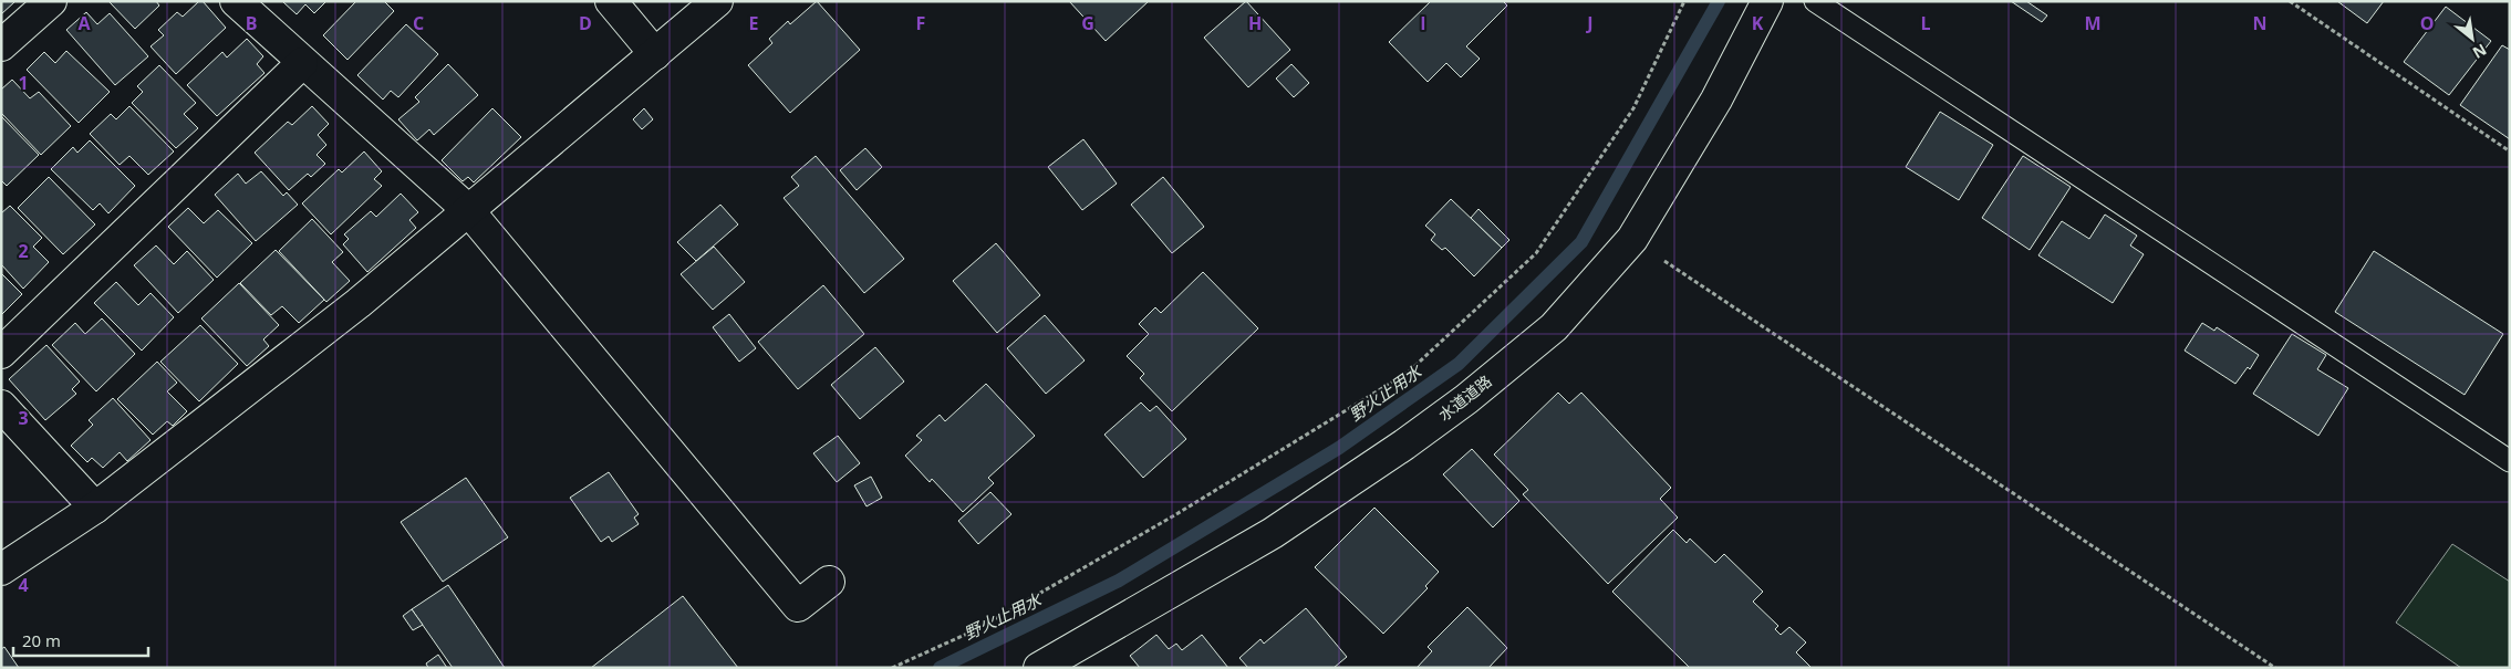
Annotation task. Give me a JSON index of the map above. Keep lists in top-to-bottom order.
{
  "streets": {
    "street": ["水道道路"]
  },
  "water": ["野火止用水"],
  "scale_bar": "20 m",
  "north": "bottom right",
  "grid": {
    "columns": [
      "A",
      "B",
      "C",
      "D",
      "E",
      "F",
      "G",
      "H",
      "I",
      "J",
      "K",
      "L",
      "M",
      "N",
      "O"
    ],
    "rows": [
      "1",
      "2",
      "3",
      "4"
    ]
  }
}
